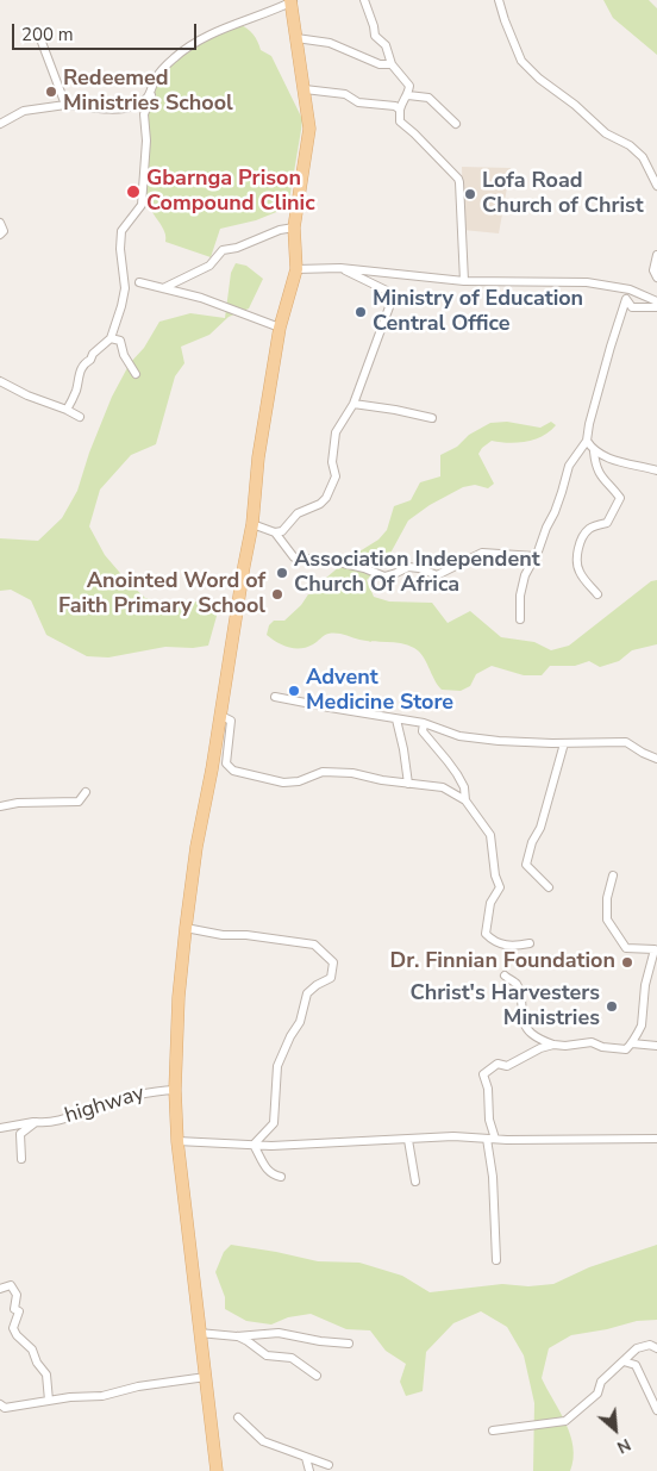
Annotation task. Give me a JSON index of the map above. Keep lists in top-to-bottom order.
{
  "streets": {
    "street": ["highway"]
  },
  "places": [
    "Redeemed Ministries School",
    "Gbarnga Prison Compound Clinic",
    "Lofa Road Church of Christ",
    "Ministry of Education Central Office",
    "Association Independent Church Of Africa",
    "Anointed Word of Faith Primary School",
    "Advent Medicine Store",
    "Dr. Finnian Foundation",
    "Christ's Harvesters Ministries"
  ],
  "scale_bar": "200 m",
  "north": "bottom right"
}
